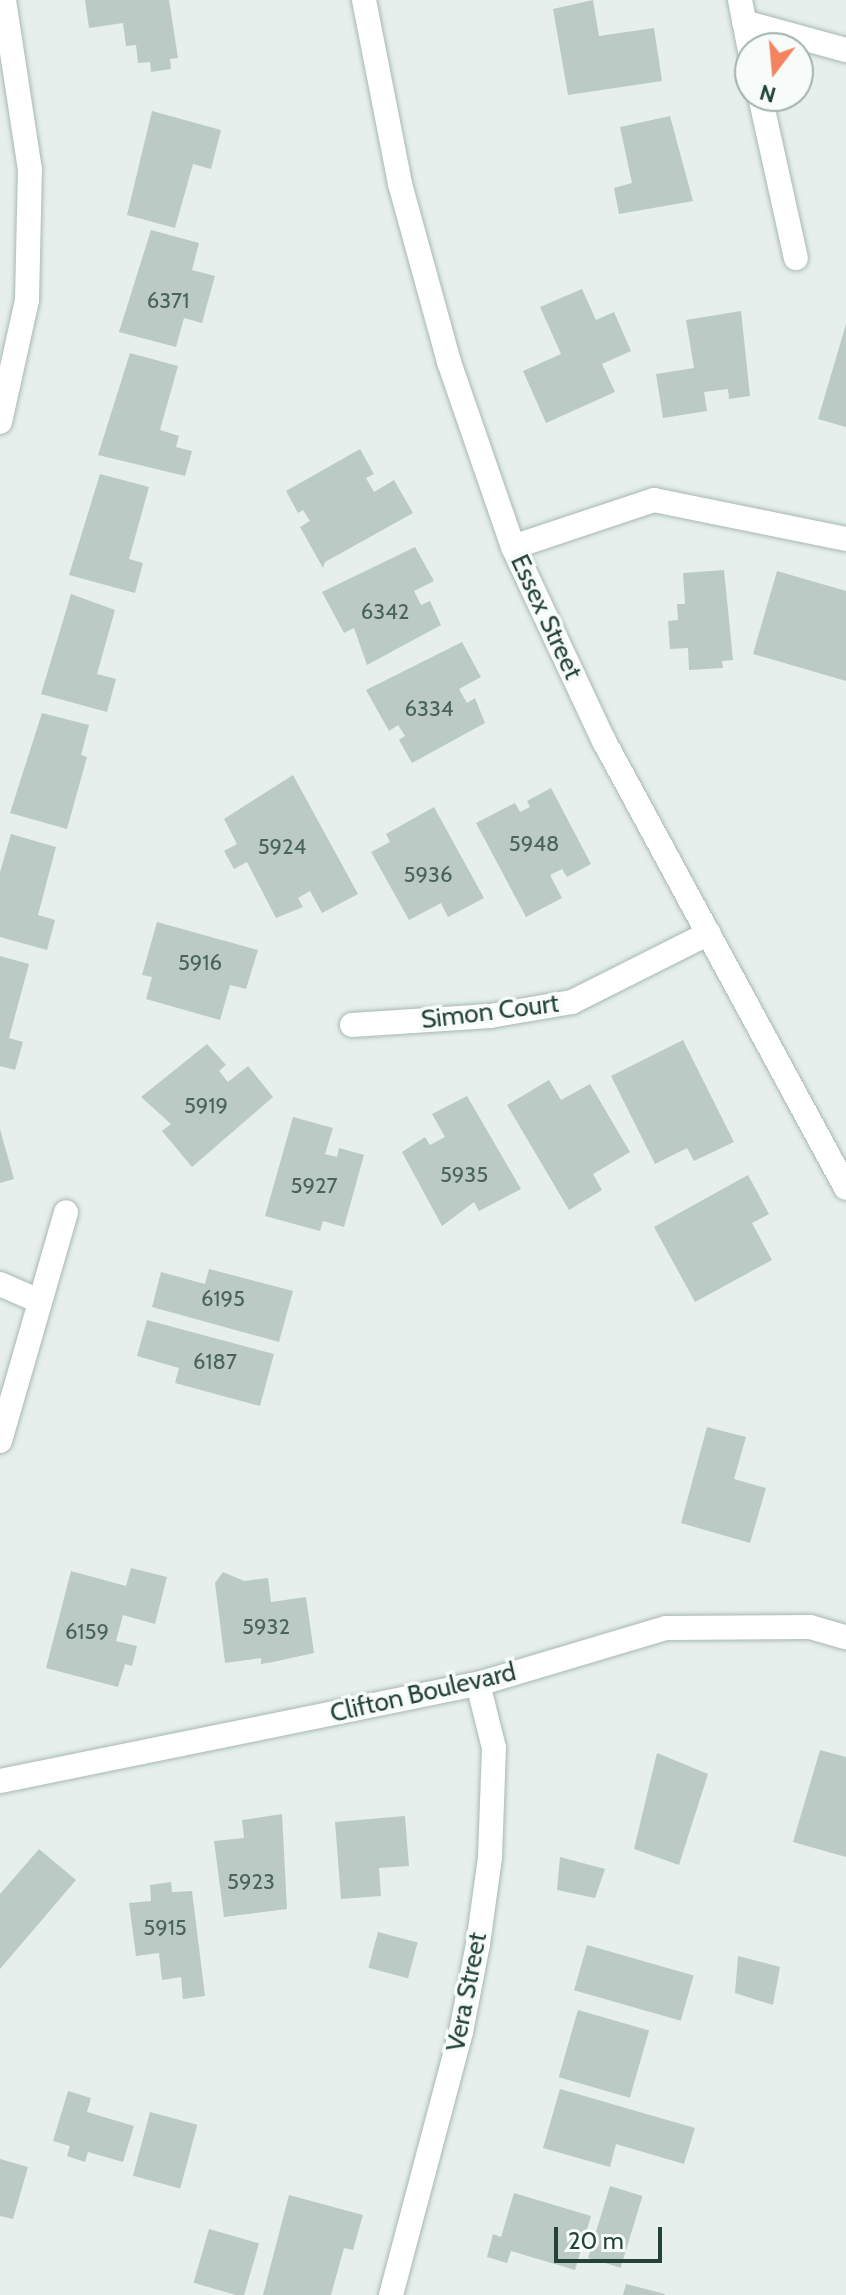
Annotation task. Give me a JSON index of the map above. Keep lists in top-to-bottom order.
{
  "streets": {
    "street": [
      "Essex Street",
      "Simon Court",
      "Clifton Boulevard",
      "Vera Street"
    ]
  },
  "crossings": [
    ["Essex Street", "Simon Court"],
    ["Clifton Boulevard", "Vera Street"]
  ],
  "house_numbers": [
    "6371",
    "6342",
    "6334",
    "5948",
    "5924",
    "5936",
    "5916",
    "5919",
    "5935",
    "5927",
    "6195",
    "6187",
    "5932",
    "6159",
    "5923",
    "5915"
  ],
  "scale_bar": "20 m",
  "north": "bottom"
}
